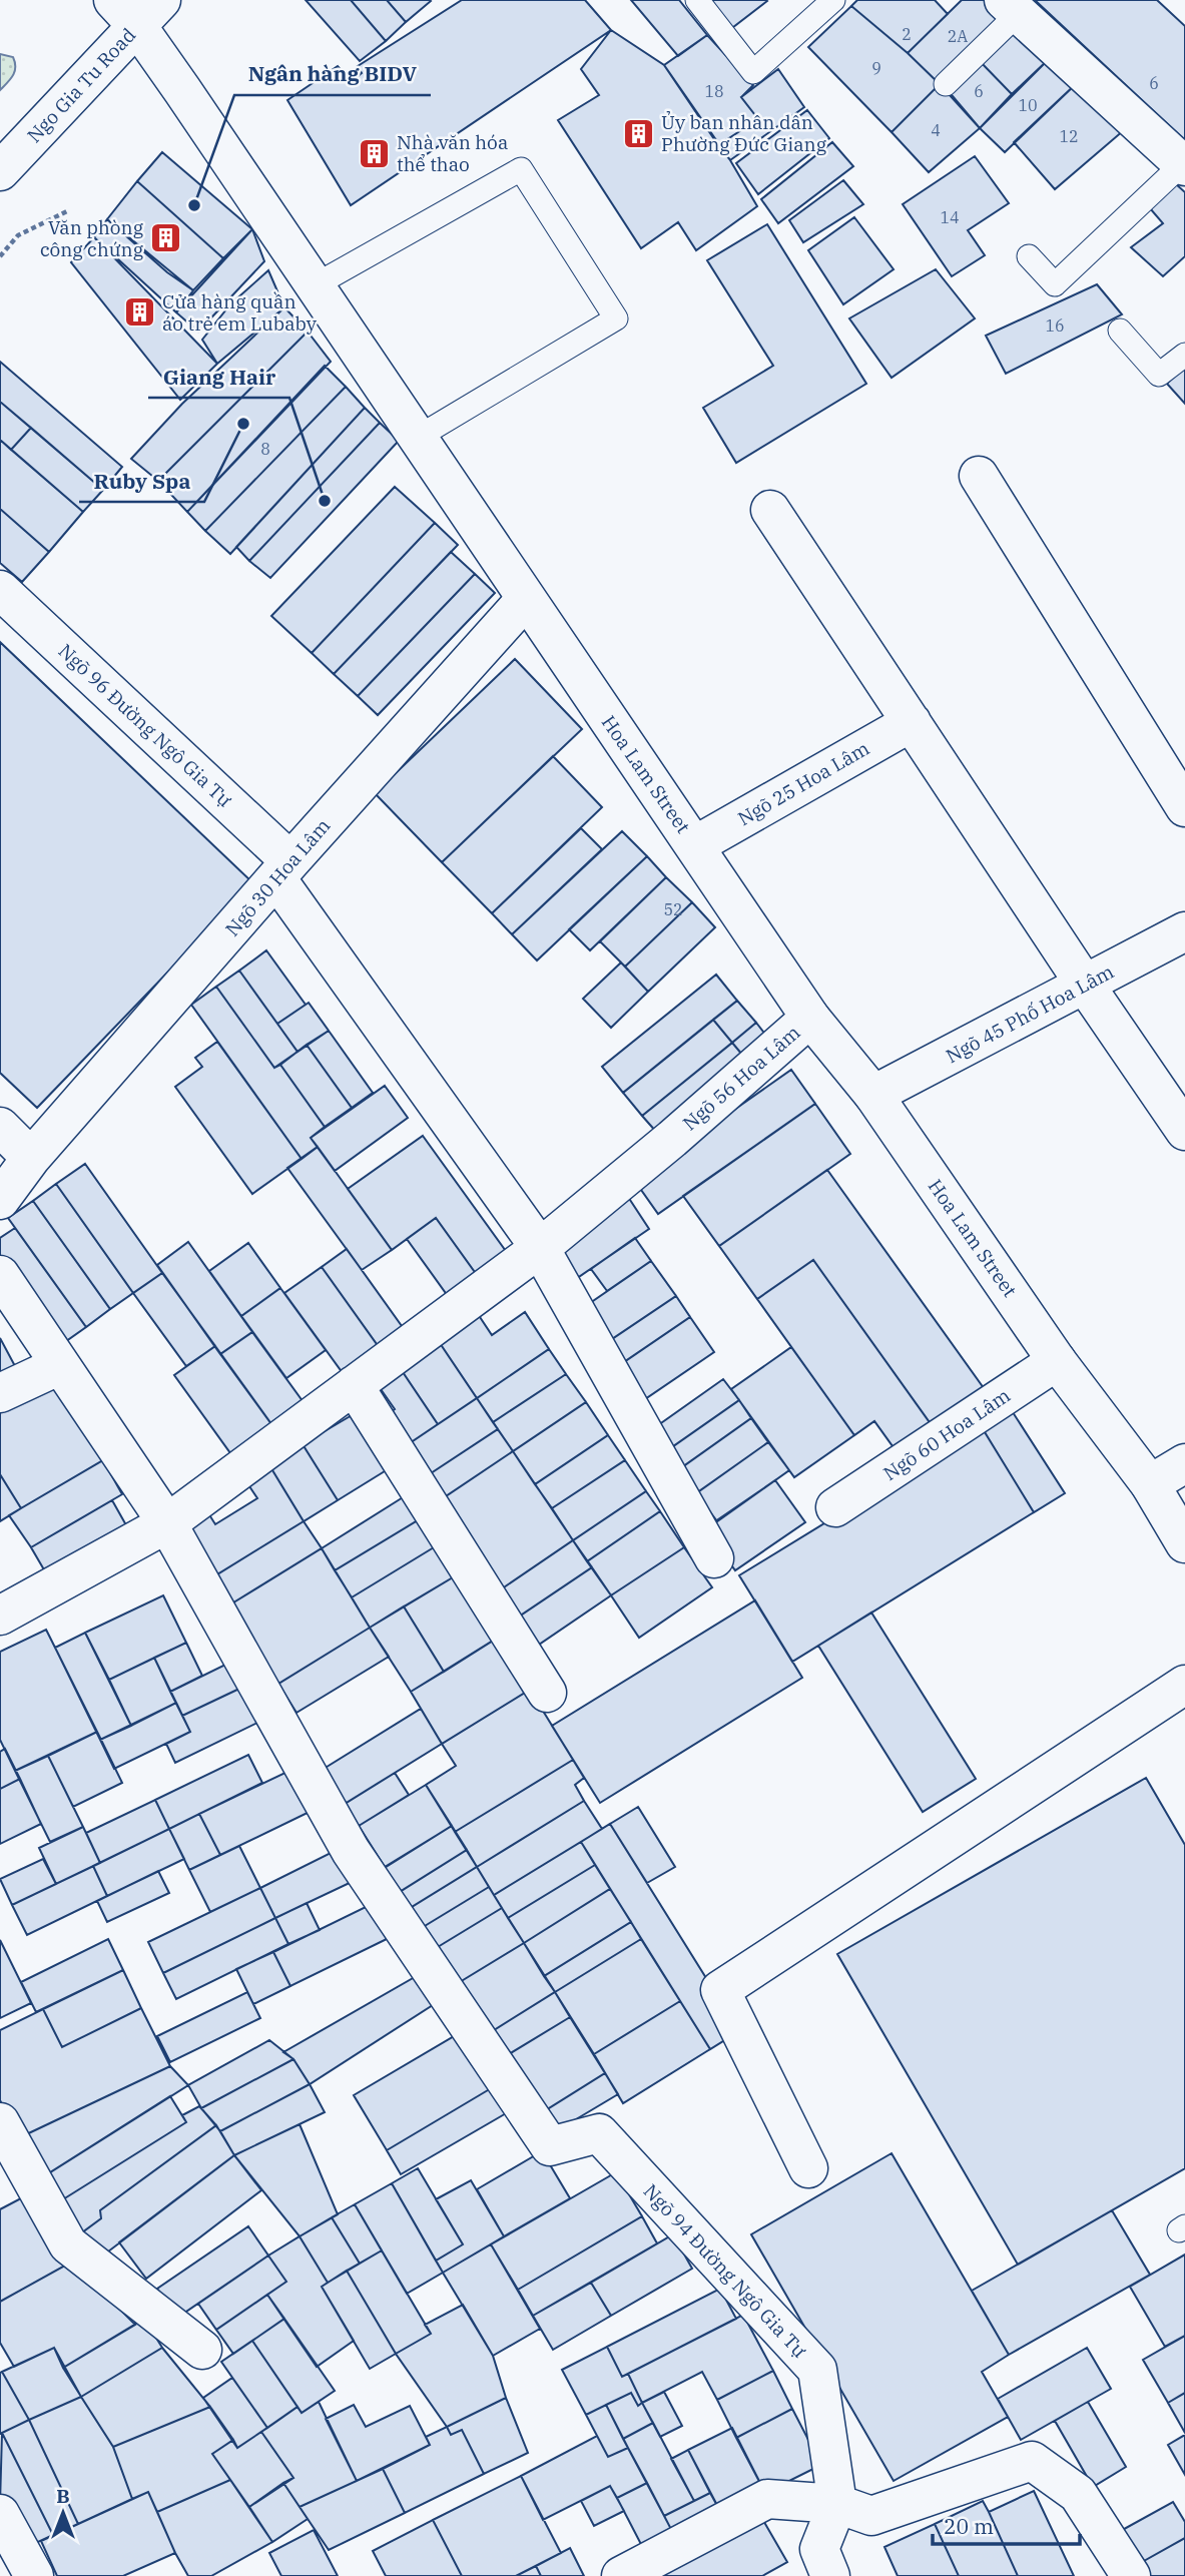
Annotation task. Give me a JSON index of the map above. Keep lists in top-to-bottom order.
{
  "streets": {
    "street": [
      "Ngo Gia Tu Road",
      "Ngõ 96 Đường Ngô Gia Tự",
      "Hoa Lam Street",
      "Ngõ 25 Hoa Lâm",
      "Ngõ 30 Hoa Lâm",
      "Ngõ 45 Phố Hoa Lâm",
      "Ngõ 56 Hoa Lâm",
      "Ngõ 60 Hoa Lâm",
      "Ngõ 94 Đường Ngô Gia Tự"
    ]
  },
  "crossings": [
    ["Ngo Gia Tu Road", "Hoa Lam Street"],
    ["Ngõ 96 Đường Ngô Gia Tự", "Ngõ 30 Hoa Lâm"],
    ["Ngõ 96 Đường Ngô Gia Tự", "Ngõ 56 Hoa Lâm"],
    ["Hoa Lam Street", "Ngõ 25 Hoa Lâm"],
    ["Hoa Lam Street", "Ngõ 30 Hoa Lâm"],
    ["Hoa Lam Street", "Ngõ 45 Phố Hoa Lâm"],
    ["Hoa Lam Street", "Ngõ 56 Hoa Lâm"],
    ["Hoa Lam Street", "Ngõ 60 Hoa Lâm"],
    ["Ngõ 56 Hoa Lâm", "Ngõ 94 Đường Ngô Gia Tự"]
  ],
  "places": {
    "building": [
      "Ủy ban nhân dân Phường Đức Giang",
      "Nhà văn hóa thể thao",
      "Văn phòng công chứng",
      "Cửa hàng quần áo trẻ em Lubaby"
    ],
    "other": ["Ngân hàng BIDV", "Ruby Spa", "Giang Hair"]
  },
  "house_numbers": [
    "2",
    "2A",
    "9",
    "6",
    "18",
    "6",
    "10",
    "4",
    "12",
    "14",
    "16",
    "8",
    "52"
  ],
  "scale_bar": "20 m",
  "north": "top"
}
